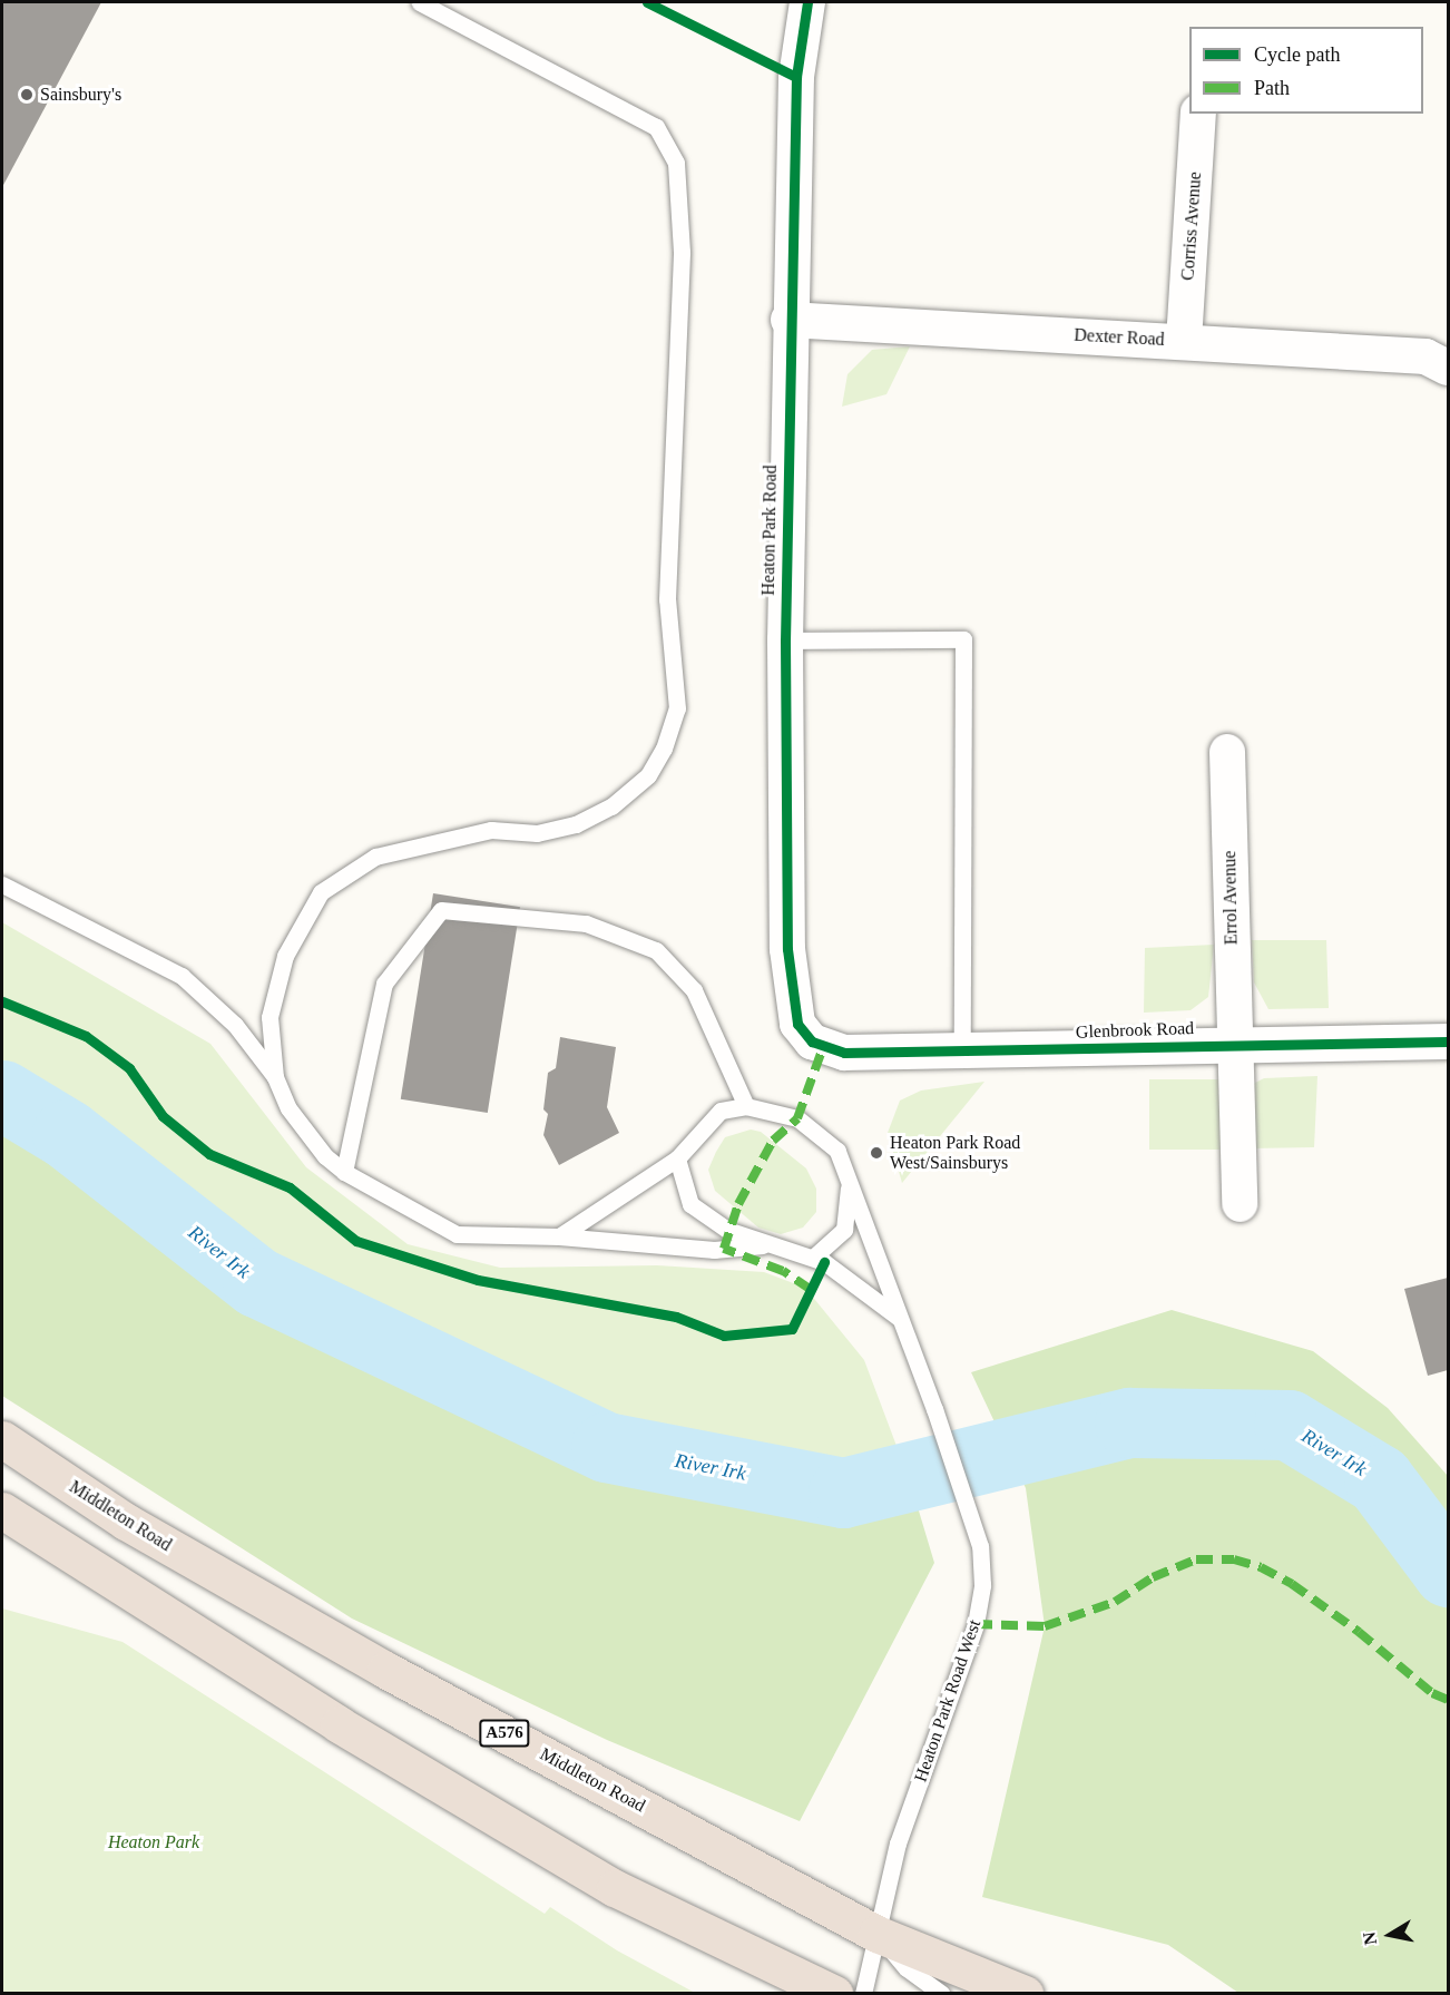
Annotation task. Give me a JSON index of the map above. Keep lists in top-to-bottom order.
{
  "streets": {
    "highway": ["Middleton Road", "A576"],
    "street": [
      "Corriss Avenue",
      "Dexter Road",
      "Heaton Park Road",
      "Errol Avenue",
      "Glenbrook Road"
    ],
    "lane": ["Heaton Park Road West"]
  },
  "crossings": [
    ["Corriss Avenue", "Dexter Road"],
    ["Dexter Road", "Heaton Park Road"],
    ["Heaton Park Road", "Glenbrook Road"],
    ["Errol Avenue", "Glenbrook Road"],
    ["Middleton Road", "Heaton Park Road West"]
  ],
  "water": ["River Irk"],
  "parks": ["Heaton Park"],
  "places": ["Sainsbury's", "Heaton Park Road West/Sainsburys"],
  "legend": ["Cycle path", "Path"],
  "north": "left"
}
